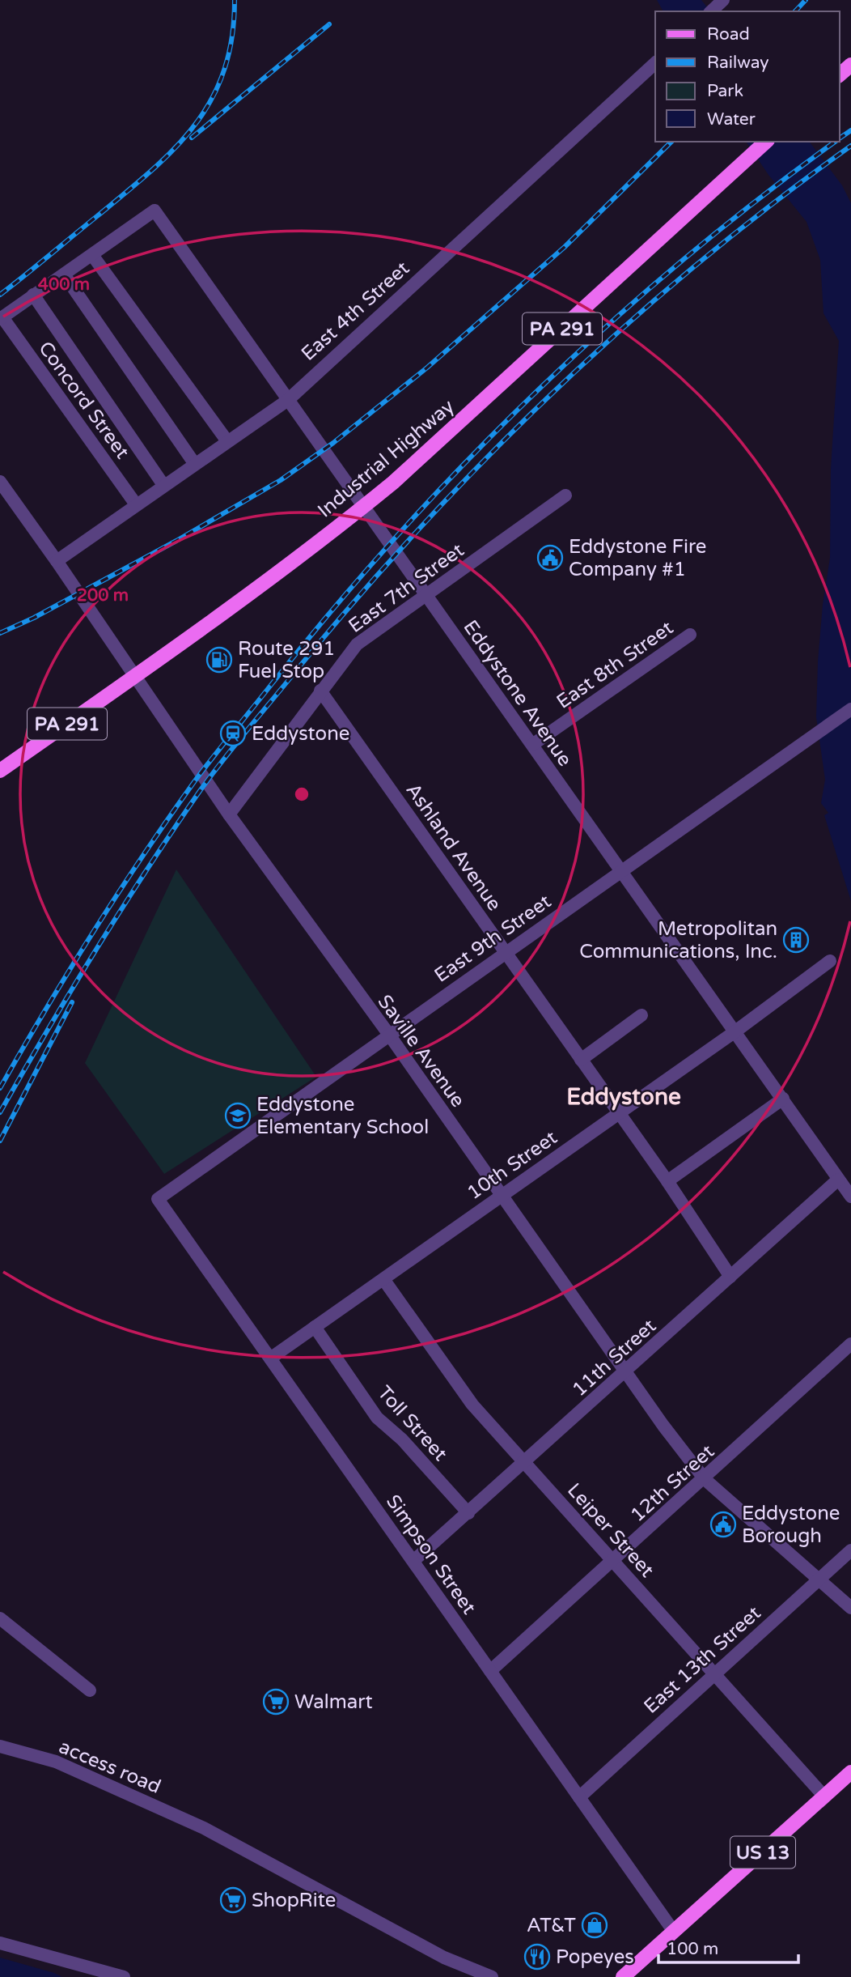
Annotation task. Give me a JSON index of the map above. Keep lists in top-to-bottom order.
{
  "streets": {
    "main road": ["PA 291", "Industrial Highway", "US 13"],
    "street": [
      "East 4th Street",
      "Concord Street",
      "East 7th Street",
      "East 8th Street",
      "Eddystone Avenue",
      "Ashland Avenue",
      "East 9th Street",
      "Saville Avenue",
      "10th Street",
      "11th Street",
      "Toll Street",
      "12th Street",
      "Leiper Street",
      "Simpson Street",
      "East 13th Street",
      "access road"
    ]
  },
  "crossings": [
    ["East 4th Street", "Concord Street"],
    ["East 4th Street", "Eddystone Avenue"],
    ["East 4th Street", "Saville Avenue"],
    ["Industrial Highway", "Saville Avenue"],
    ["East 7th Street", "Eddystone Avenue"],
    ["East 7th Street", "Ashland Avenue"],
    ["East 7th Street", "Saville Avenue"],
    ["East 8th Street", "Eddystone Avenue"],
    ["Eddystone Avenue", "East 9th Street"],
    ["Eddystone Avenue", "10th Street"],
    ["Eddystone Avenue", "11th Street"],
    ["Ashland Avenue", "East 9th Street"],
    ["Ashland Avenue", "10th Street"],
    ["Ashland Avenue", "11th Street"],
    ["East 9th Street", "Saville Avenue"],
    ["East 9th Street", "Simpson Street"],
    ["Saville Avenue", "10th Street"],
    ["Saville Avenue", "11th Street"],
    ["Saville Avenue", "12th Street"],
    ["Saville Avenue", "East 13th Street"],
    ["10th Street", "Toll Street"],
    ["10th Street", "Leiper Street"],
    ["10th Street", "Simpson Street"],
    ["11th Street", "Toll Street"],
    ["11th Street", "Leiper Street"],
    ["11th Street", "Simpson Street"],
    ["12th Street", "Leiper Street"],
    ["12th Street", "Simpson Street"],
    ["Leiper Street", "East 13th Street"],
    ["Leiper Street", "US 13"],
    ["Simpson Street", "East 13th Street"],
    ["Simpson Street", "US 13"]
  ],
  "districts": ["Eddystone"],
  "places": {
    "public building": ["Eddystone Fire Company #1", "Eddystone Borough"],
    "fuel station": ["Route 291 Fuel Stop"],
    "station": ["Eddystone"],
    "building": ["Metropolitan Communications, Inc."],
    "school or university": ["Eddystone Elementary School"],
    "supermarket": ["Walmart", "ShopRite"],
    "shop": ["AT&T"],
    "restaurant": ["Popeyes"]
  },
  "legend": [
    "Road",
    "Railway",
    "Park",
    "Water"
  ],
  "scale_bar": "100 m",
  "rings": ["400 m", "200 m"]
}
